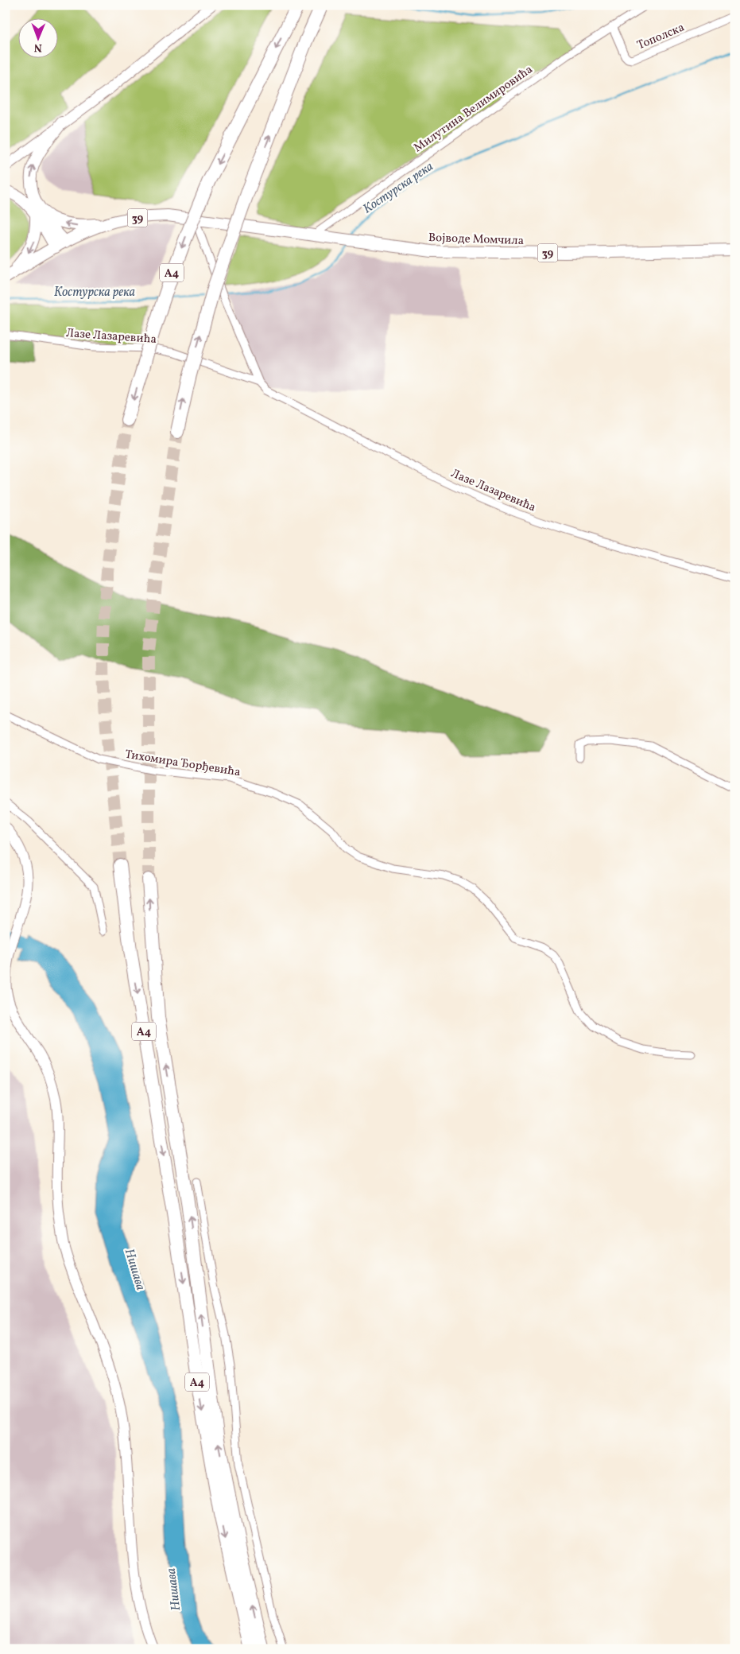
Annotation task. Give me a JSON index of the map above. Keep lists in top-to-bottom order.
{
  "streets": {
    "highway": ["A4"],
    "main road": ["39", "Војводе Момчила"],
    "street": [
      "Тополска",
      "Милутина Велимировића",
      "Лазе Лазаревића",
      "Тихомира Ђорђевића"
    ]
  },
  "crossings": [
    ["Тополска", "Милутина Велимировића"],
    ["Милутина Велимировића", "39"],
    ["Милутина Велимировића", "Војводе Момчила"],
    ["39", "Војводе Момчила"],
    ["39", "Лазе Лазаревића"]
  ],
  "water": ["Костурска река", "Нишава"],
  "north": "bottom"
}
